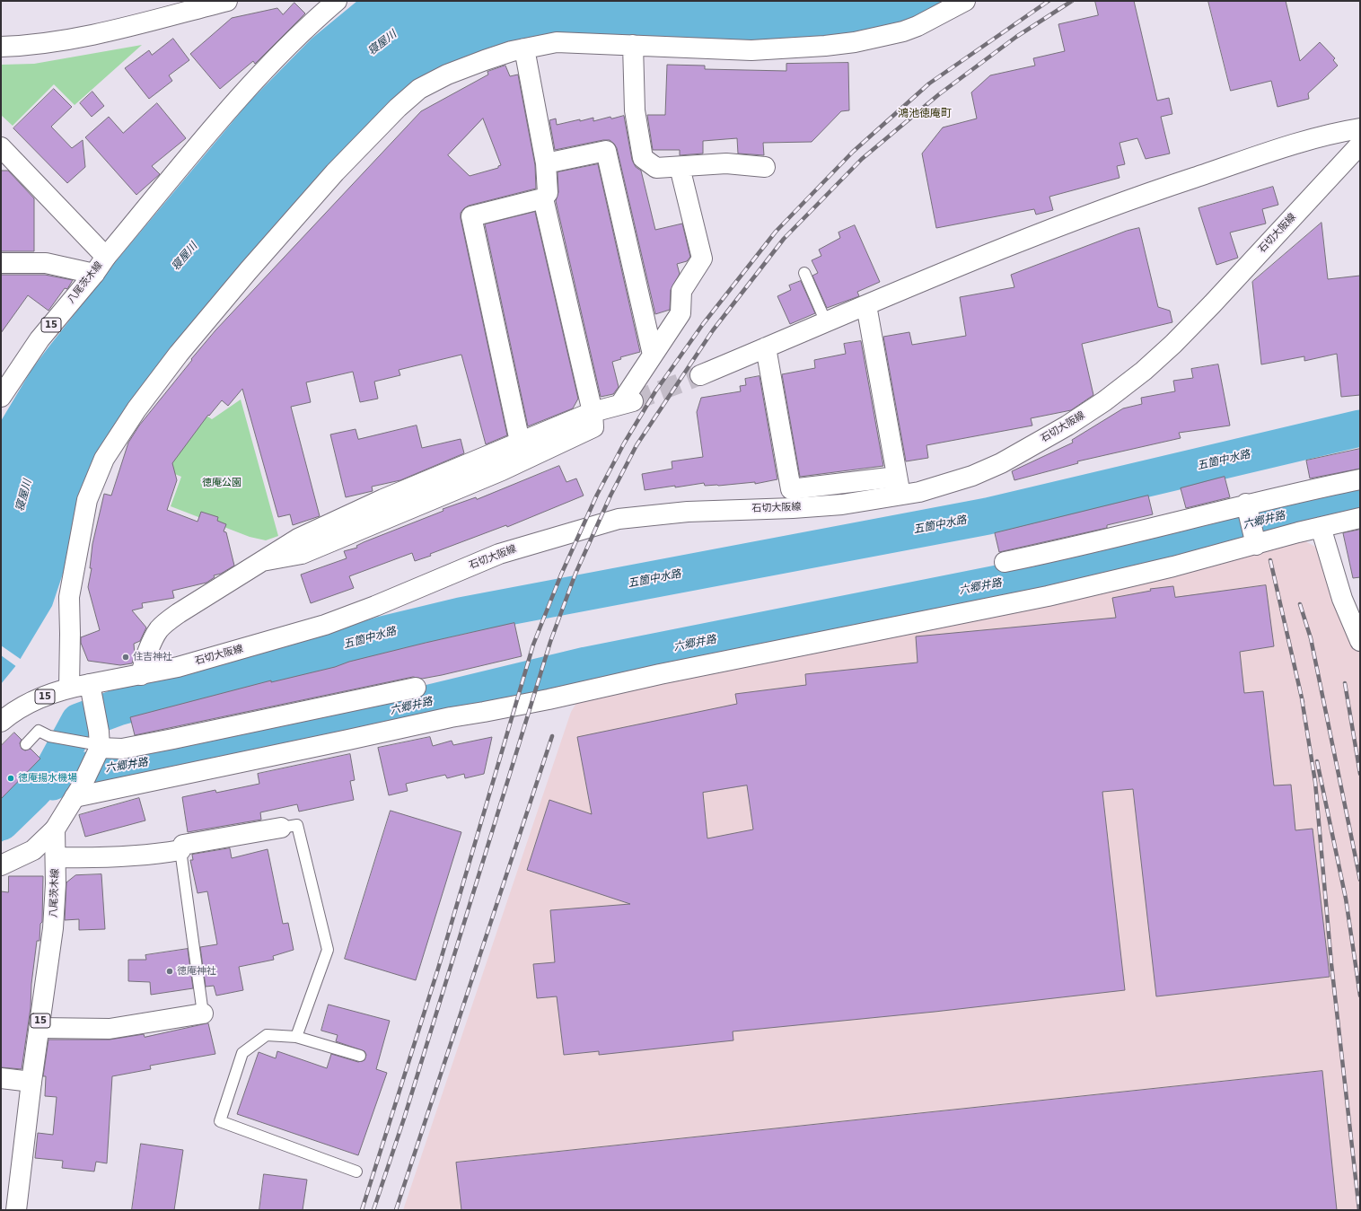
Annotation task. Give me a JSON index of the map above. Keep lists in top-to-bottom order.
{
  "streets": {
    "street": ["石切大阪線", "八尾茨木線", "15"]
  },
  "crossings": [
    ["石切大阪線", "15"]
  ],
  "districts": ["鴻池徳庵町"],
  "water": ["寝屋川", "五箇中水路", "六郷井路"],
  "parks": ["徳庵公園"],
  "places": ["住吉神社", "徳庵揚水機場", "徳庵神社"]
}
